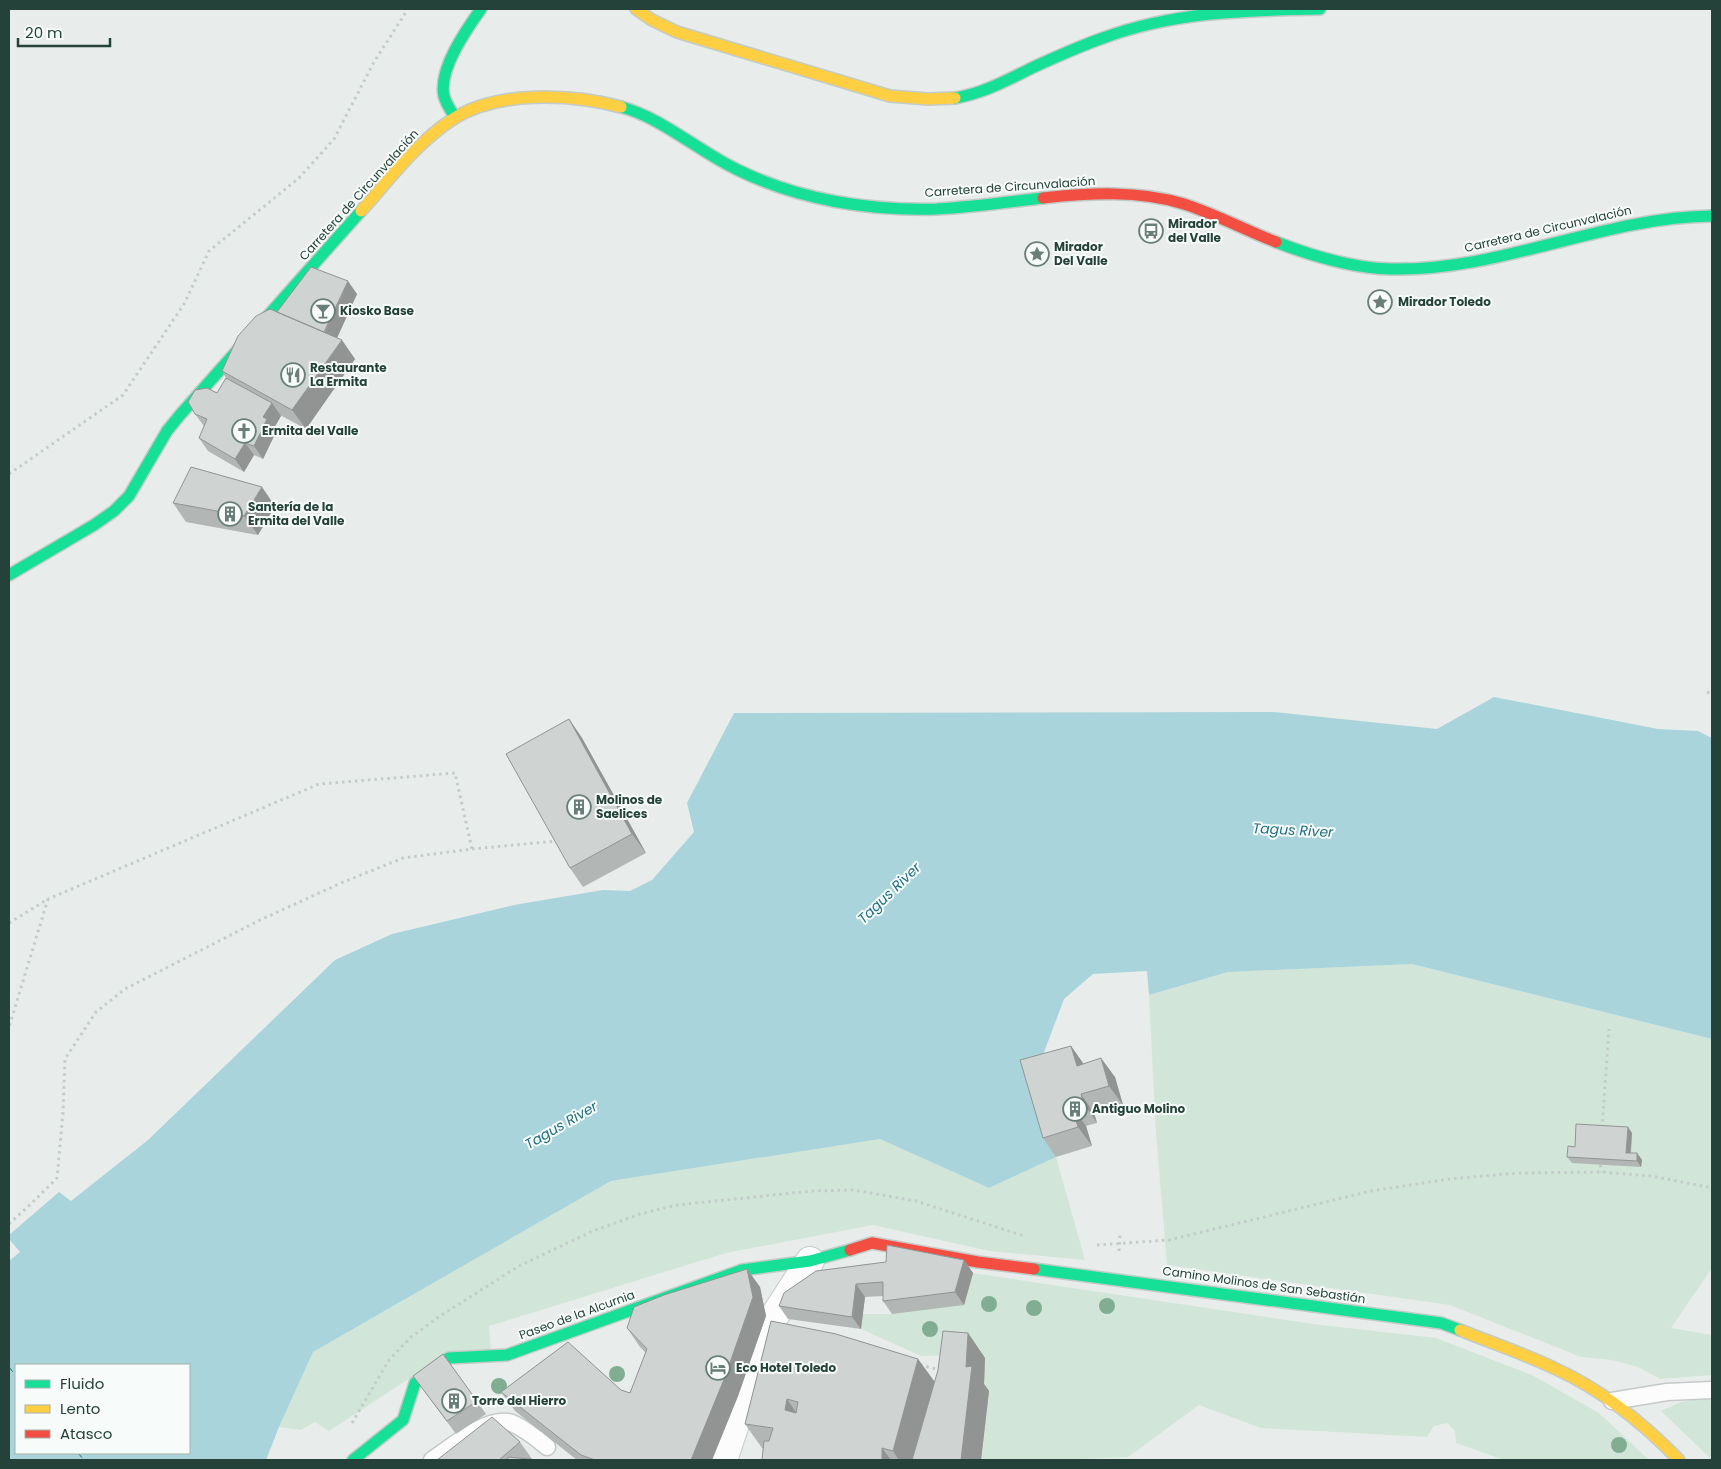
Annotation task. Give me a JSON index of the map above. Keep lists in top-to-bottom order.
{
  "streets": {
    "street": ["Carretera de Circunvalación", "Camino Molinos de San Sebastián", "Paseo de la Alcurnia"]
  },
  "crossings": [
    ["Camino Molinos de San Sebastián", "Paseo de la Alcurnia"]
  ],
  "water": ["Tagus River"],
  "places": {
    "bus stop": ["Mirador del Valle"],
    "place": ["Mirador Del Valle", "Mirador Toledo"],
    "bar": ["Kiosko Base"],
    "restaurant": ["Restaurante La Ermita"],
    "church": ["Ermita del Valle"],
    "building": [
      "Santería de la Ermita del Valle",
      "Molinos de Saelices",
      "Antiguo Molino",
      "Torre del Hierro"
    ],
    "hotel": ["Eco Hotel Toledo"]
  },
  "legend": ["Fluido", "Lento", "Atasco"],
  "scale_bar": "20 m"
}
